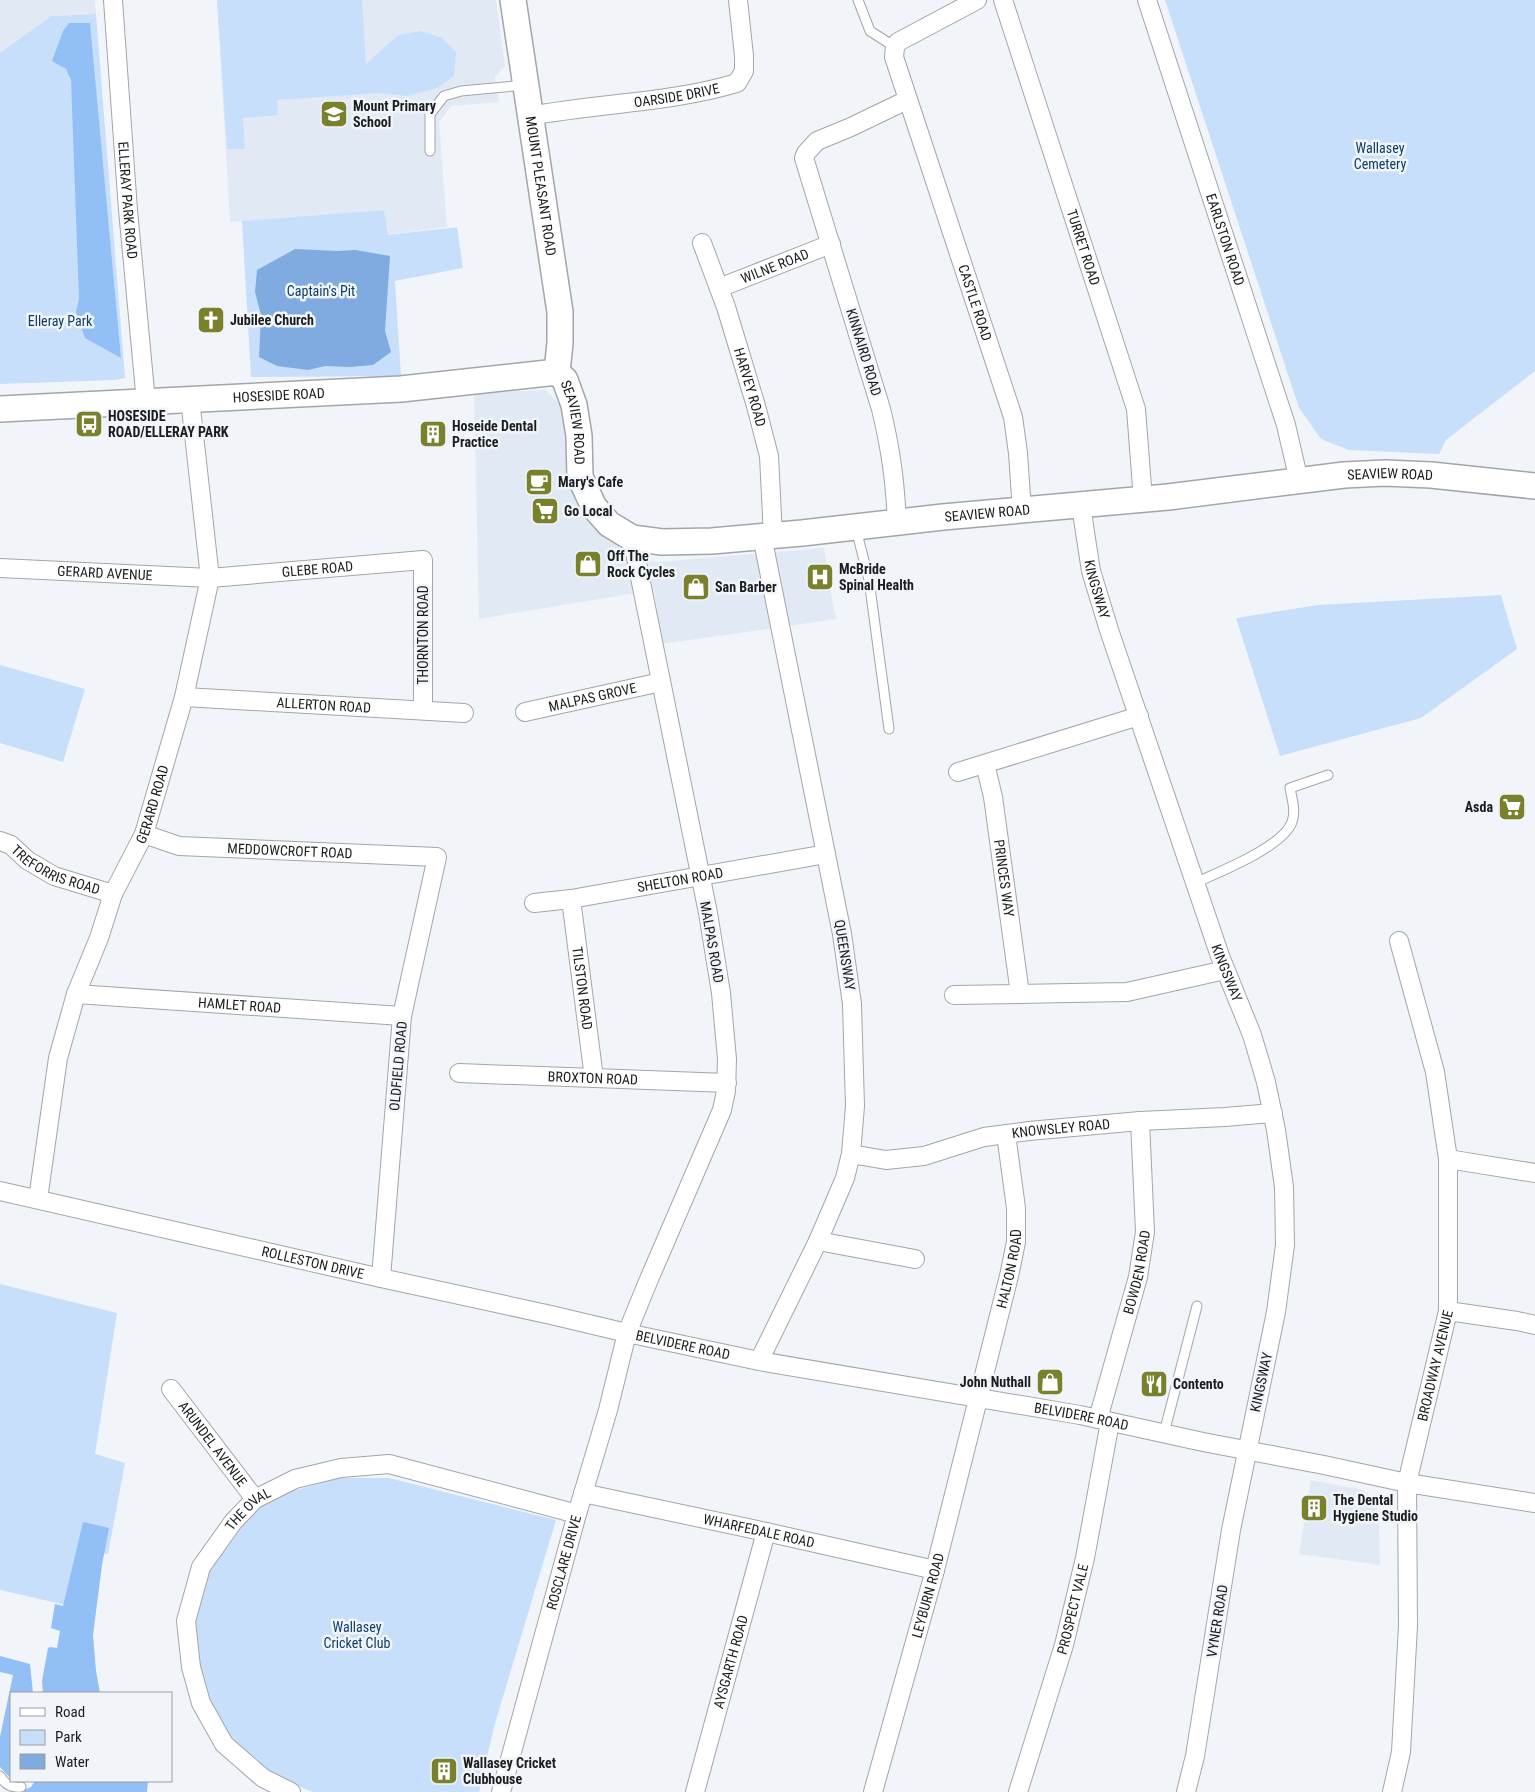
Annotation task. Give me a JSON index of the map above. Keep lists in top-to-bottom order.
{
  "streets": {
    "street": [
      "OARSIDE DRIVE",
      "MOUNT PLEASANT ROAD",
      "ELLERAY PARK ROAD",
      "EARLSTON ROAD",
      "TURRET ROAD",
      "WILNE ROAD",
      "CASTLE ROAD",
      "KINNAIRD ROAD",
      "HARVEY ROAD",
      "HOSESIDE ROAD",
      "SEAVIEW ROAD",
      "GLEBE ROAD",
      "GERARD AVENUE",
      "KINGSWAY",
      "THORNTON ROAD",
      "MALPAS GROVE",
      "ALLERTON ROAD",
      "GERARD ROAD",
      "MEDDOWCROFT ROAD",
      "TREFORRIS ROAD",
      "PRINCES WAY",
      "SHELTON ROAD",
      "MALPAS ROAD",
      "QUEENSWAY",
      "TILSTON ROAD",
      "HAMLET ROAD",
      "OLDFIELD ROAD",
      "BROXTON ROAD",
      "KNOWSLEY ROAD",
      "ROLLESTON DRIVE",
      "HALTON ROAD",
      "BOWDEN ROAD",
      "BELVIDERE ROAD",
      "BROADWAY AVENUE",
      "ARUNDEL AVENUE",
      "THE OVAL",
      "WHARFEDALE ROAD",
      "ROSCLARE DRIVE",
      "LEYBURN ROAD",
      "PROSPECT VALE",
      "VYNER ROAD",
      "AYSGARTH ROAD"
    ]
  },
  "crossings": [
    ["OARSIDE DRIVE", "MOUNT PLEASANT ROAD"],
    ["MOUNT PLEASANT ROAD", "HOSESIDE ROAD"],
    ["MOUNT PLEASANT ROAD", "SEAVIEW ROAD"],
    ["ELLERAY PARK ROAD", "HOSESIDE ROAD"],
    ["EARLSTON ROAD", "SEAVIEW ROAD"],
    ["TURRET ROAD", "SEAVIEW ROAD"],
    ["WILNE ROAD", "KINNAIRD ROAD"],
    ["WILNE ROAD", "HARVEY ROAD"],
    ["CASTLE ROAD", "KINNAIRD ROAD"],
    ["CASTLE ROAD", "SEAVIEW ROAD"],
    ["KINNAIRD ROAD", "SEAVIEW ROAD"],
    ["HARVEY ROAD", "SEAVIEW ROAD"],
    ["HARVEY ROAD", "QUEENSWAY"],
    ["HOSESIDE ROAD", "SEAVIEW ROAD"],
    ["HOSESIDE ROAD", "GERARD ROAD"],
    ["SEAVIEW ROAD", "KINGSWAY"],
    ["SEAVIEW ROAD", "MALPAS ROAD"],
    ["SEAVIEW ROAD", "QUEENSWAY"],
    ["GLEBE ROAD", "GERARD AVENUE"],
    ["GLEBE ROAD", "THORNTON ROAD"],
    ["GLEBE ROAD", "GERARD ROAD"],
    ["GERARD AVENUE", "GERARD ROAD"],
    ["KINGSWAY", "KNOWSLEY ROAD"],
    ["KINGSWAY", "BELVIDERE ROAD"],
    ["KINGSWAY", "VYNER ROAD"],
    ["THORNTON ROAD", "ALLERTON ROAD"],
    ["MALPAS GROVE", "MALPAS ROAD"],
    ["ALLERTON ROAD", "GERARD ROAD"],
    ["GERARD ROAD", "MEDDOWCROFT ROAD"],
    ["GERARD ROAD", "TREFORRIS ROAD"],
    ["GERARD ROAD", "HAMLET ROAD"],
    ["GERARD ROAD", "ROLLESTON DRIVE"],
    ["MEDDOWCROFT ROAD", "OLDFIELD ROAD"],
    ["SHELTON ROAD", "MALPAS ROAD"],
    ["SHELTON ROAD", "QUEENSWAY"],
    ["SHELTON ROAD", "TILSTON ROAD"],
    ["MALPAS ROAD", "BROXTON ROAD"],
    ["MALPAS ROAD", "ROLLESTON DRIVE"],
    ["MALPAS ROAD", "BELVIDERE ROAD"],
    ["MALPAS ROAD", "ROSCLARE DRIVE"],
    ["QUEENSWAY", "KNOWSLEY ROAD"],
    ["QUEENSWAY", "BELVIDERE ROAD"],
    ["TILSTON ROAD", "BROXTON ROAD"],
    ["HAMLET ROAD", "OLDFIELD ROAD"],
    ["OLDFIELD ROAD", "ROLLESTON DRIVE"],
    ["KNOWSLEY ROAD", "HALTON ROAD"],
    ["KNOWSLEY ROAD", "BOWDEN ROAD"],
    ["ROLLESTON DRIVE", "BELVIDERE ROAD"],
    ["ROLLESTON DRIVE", "ROSCLARE DRIVE"],
    ["HALTON ROAD", "BELVIDERE ROAD"],
    ["HALTON ROAD", "LEYBURN ROAD"],
    ["BOWDEN ROAD", "BELVIDERE ROAD"],
    ["BOWDEN ROAD", "PROSPECT VALE"],
    ["BELVIDERE ROAD", "BROADWAY AVENUE"],
    ["BELVIDERE ROAD", "ROSCLARE DRIVE"],
    ["BELVIDERE ROAD", "LEYBURN ROAD"],
    ["BELVIDERE ROAD", "PROSPECT VALE"],
    ["BELVIDERE ROAD", "VYNER ROAD"],
    ["ARUNDEL AVENUE", "THE OVAL"],
    ["THE OVAL", "ROSCLARE DRIVE"],
    ["WHARFEDALE ROAD", "ROSCLARE DRIVE"],
    ["WHARFEDALE ROAD", "LEYBURN ROAD"],
    ["WHARFEDALE ROAD", "AYSGARTH ROAD"]
  ],
  "parks": [
    "Wallasey Cemetery",
    "Captain's Pit",
    "Elleray Park",
    "Wallasey Cricket Club"
  ],
  "places": {
    "school or university": ["Mount Primary School"],
    "church": ["Jubilee Church"],
    "bus stop": ["HOSESIDE ROAD/ELLERAY PARK"],
    "building": ["Hoseide Dental Practice", "The Dental Hygiene Studio", "Wallasey Cricket Clubhouse"],
    "cafe": ["Mary's Cafe"],
    "supermarket": ["Go Local", "Asda"],
    "shop": ["Off The Rock Cycles", "San Barber", "John Nuthall"],
    "hospital": ["McBride Spinal Health"],
    "restaurant": ["Contento"]
  },
  "legend": ["Road", "Park", "Water"]
}
